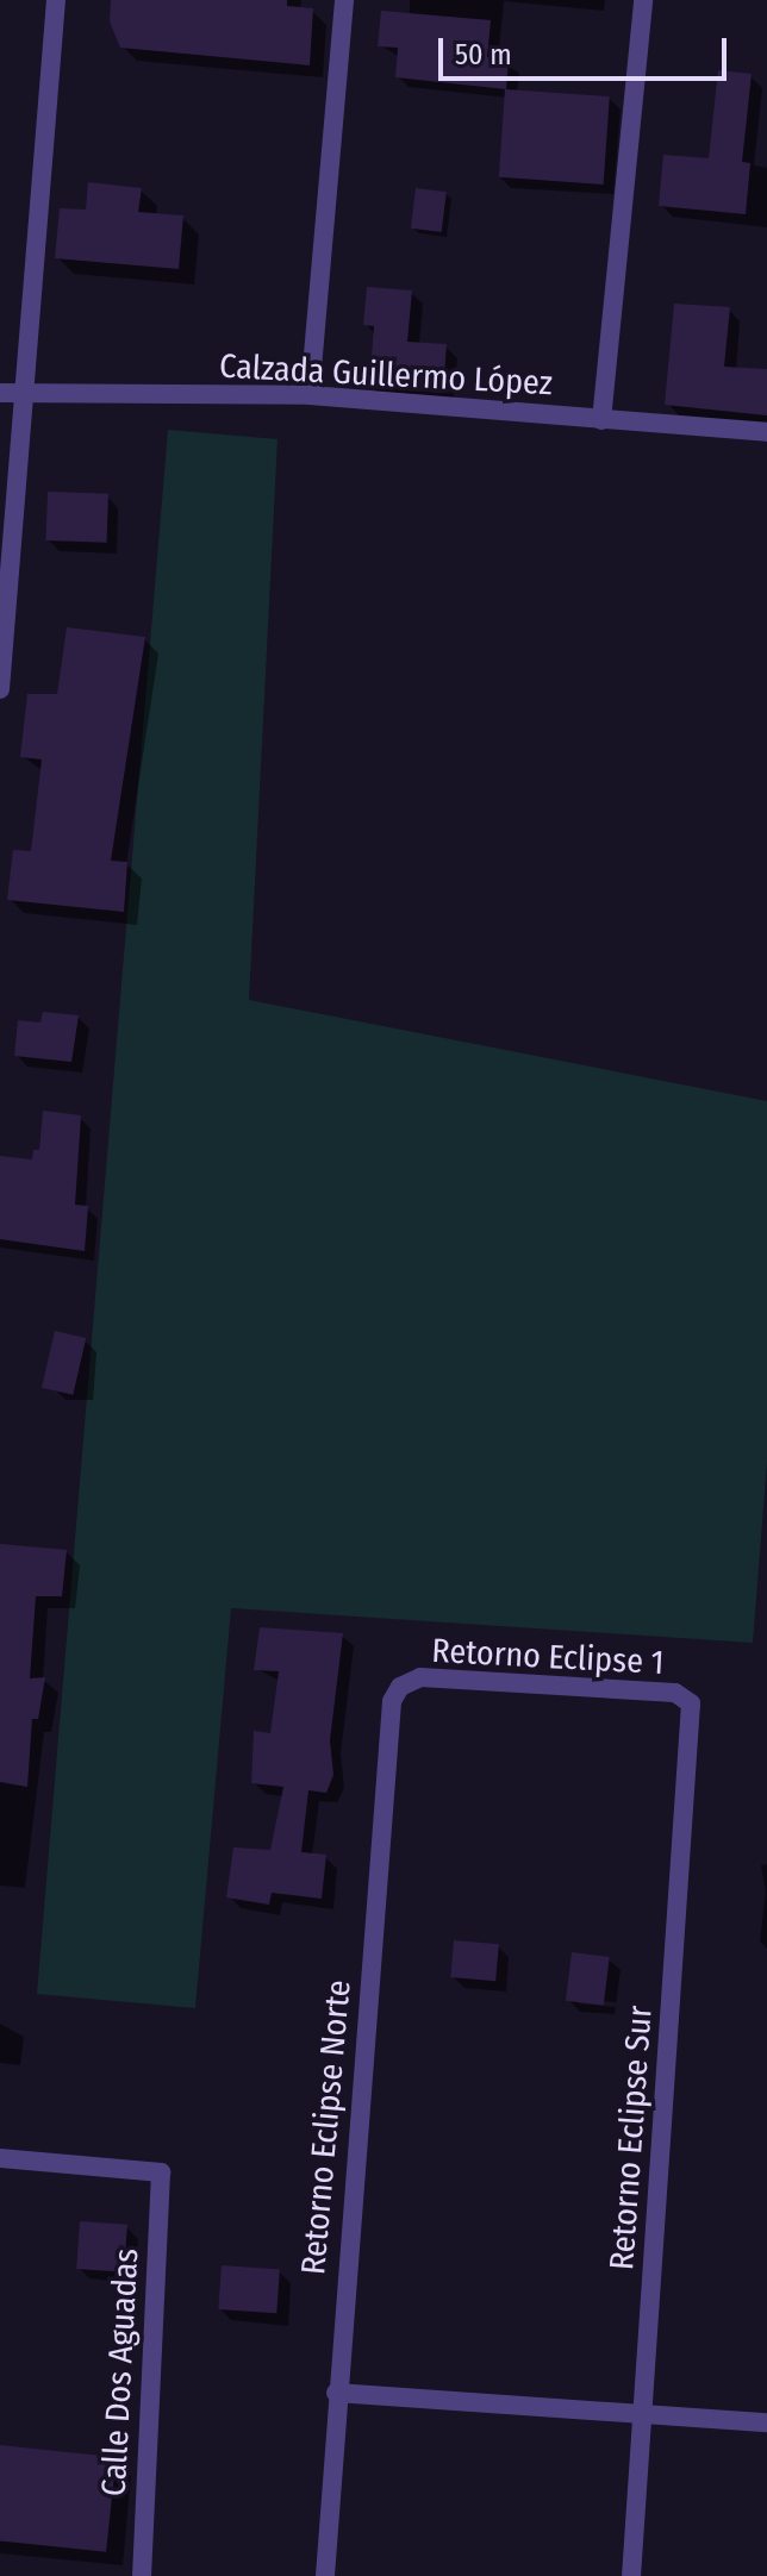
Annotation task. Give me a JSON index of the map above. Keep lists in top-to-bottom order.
{
  "streets": {
    "street": [
      "Calzada Guillermo López",
      "Retorno Eclipse 1",
      "Retorno Eclipse Norte",
      "Retorno Eclipse Sur",
      "Calle Dos Aguadas"
    ]
  },
  "crossings": [
    ["Retorno Eclipse 1", "Retorno Eclipse Norte"],
    ["Retorno Eclipse 1", "Retorno Eclipse Sur"]
  ],
  "scale_bar": "50 m"
}
